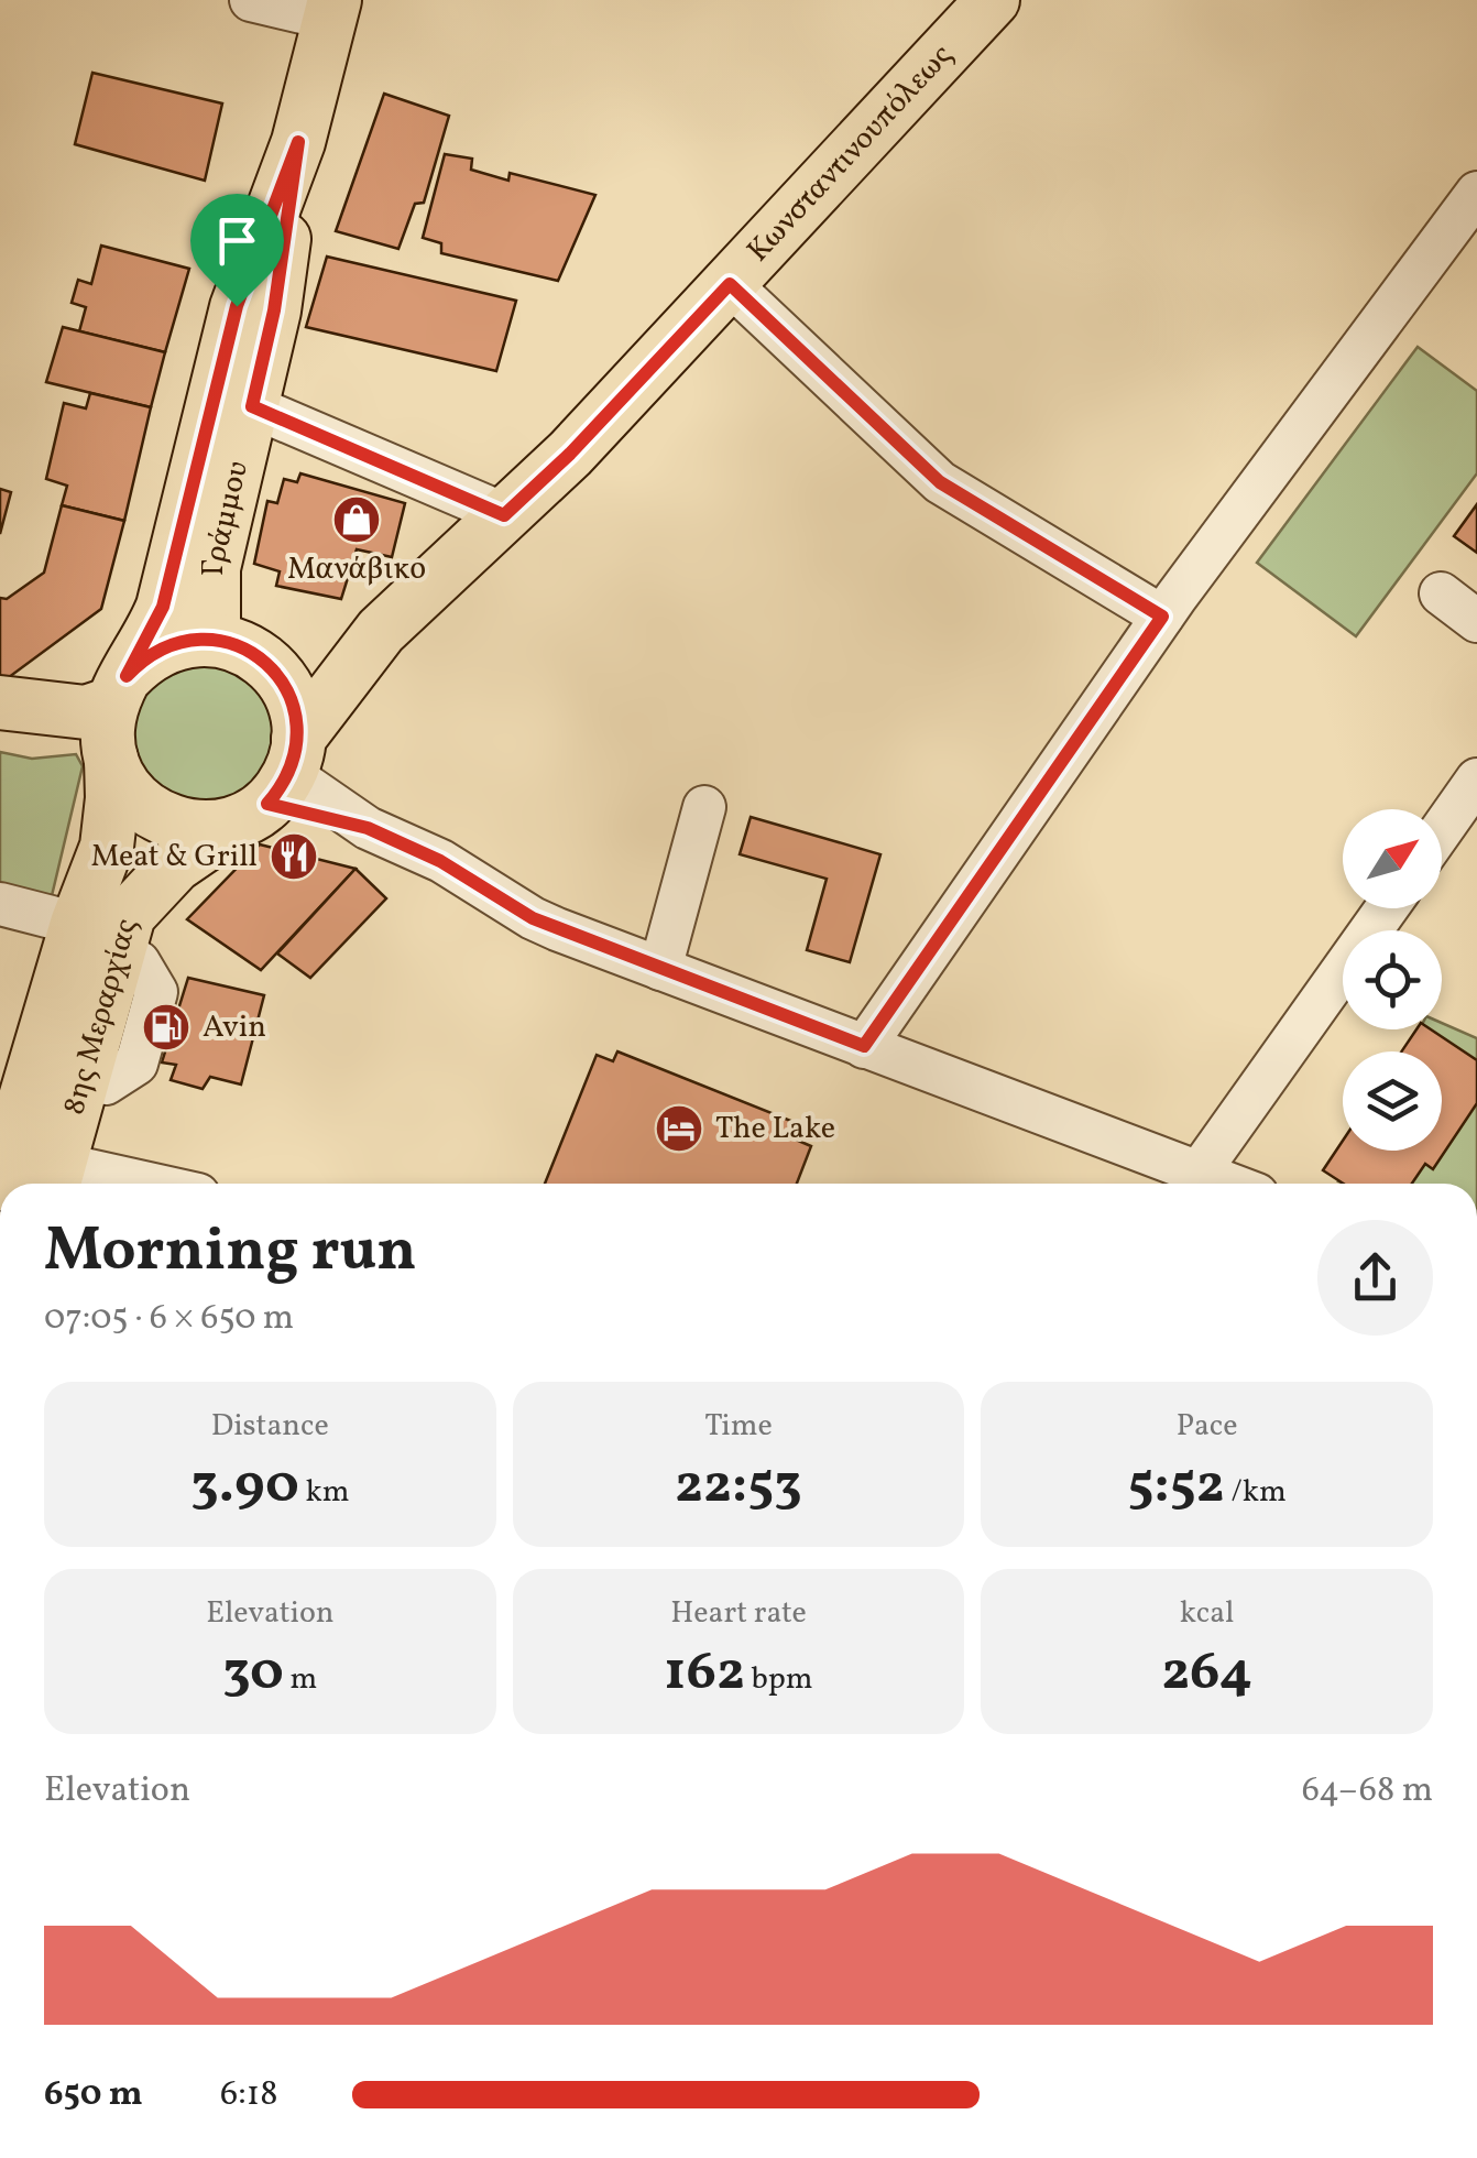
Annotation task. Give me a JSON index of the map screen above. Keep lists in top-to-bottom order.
{
  "streets": {
    "main road": ["Κωνσταντινουπόλεως", "Γράμμου", "8ης Μεραρχίας"]
  },
  "crossings": [
    ["Κωνσταντινουπόλεως", "Γράμμου"],
    ["Κωνσταντινουπόλεως", "8ης Μεραρχίας"],
    ["Γράμμου", "8ης Μεραρχίας"]
  ],
  "places": {
    "shop": ["Μανάβικο"],
    "restaurant": ["Meat & Grill"],
    "fuel station": ["Avin"],
    "hotel": ["The Lake"]
  },
  "north": "top right",
  "page": {
    "heading": ["Morning run", "07:05 · 6 × 650 m"],
    "stats": [
      ["Distance", "3.90 km"],
      ["Time", "22:53"],
      ["Pace", "5:52 /km"],
      ["Elevation", "30 m"],
      ["Heart rate", "162 bpm"],
      ["kcal", "264"]
    ],
    "chart": ["Elevation", "64–68 m"],
    "list": [
      {
        "name": "650 m",
        "note": "6:18"
      }
    ]
  }
}
